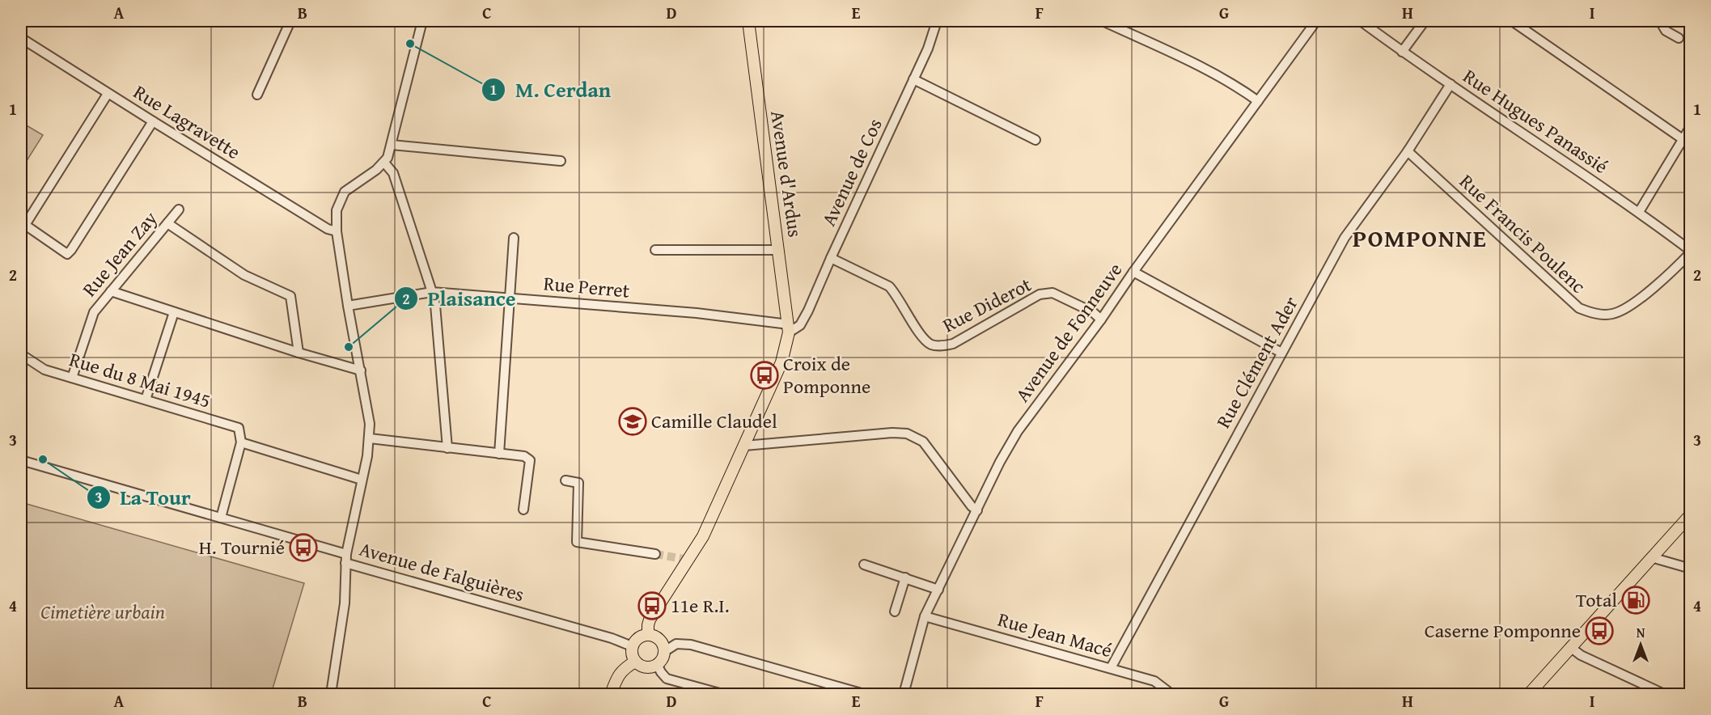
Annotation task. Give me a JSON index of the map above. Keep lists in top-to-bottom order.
{
  "streets": {
    "main road": ["Avenue d'Ardus"],
    "street": [
      "Rue Hugues Panassié",
      "Rue Lagravette",
      "Avenue de Cos",
      "Rue Francis Poulenc",
      "Rue Jean Zay",
      "Rue Perret",
      "Rue Diderot",
      "Avenue de Fonneuve",
      "Rue Clément Ader",
      "Rue du 8 Mai 1945",
      "Avenue de Falguières",
      "Rue Jean Macé"
    ]
  },
  "crossings": [
    ["Rue Hugues Panassié", "Rue Francis Poulenc"],
    ["Rue Hugues Panassié", "Rue Clément Ader"],
    ["Rue Lagravette", "Avenue de Falguières"],
    ["Avenue de Cos", "Avenue d'Ardus"],
    ["Avenue de Cos", "Rue Perret"],
    ["Avenue de Cos", "Rue Diderot"],
    ["Avenue d'Ardus", "Rue Perret"],
    ["Rue Francis Poulenc", "Rue Clément Ader"],
    ["Rue Jean Zay", "Rue du 8 Mai 1945"],
    ["Rue Perret", "Avenue de Falguières"],
    ["Rue Diderot", "Avenue de Fonneuve"],
    ["Avenue de Fonneuve", "Rue Jean Macé"],
    ["Rue Clément Ader", "Rue Jean Macé"]
  ],
  "districts": ["POMPONNE"],
  "parks": ["Cimetière urbain"],
  "places": {
    "other": ["M. Cerdan", "Plaisance", "La Tour"],
    "bus stop": [
      "Croix de Pomponne",
      "H. Tournié",
      "11e R.I.",
      "Caserne Pomponne"
    ],
    "school or university": ["Camille Claudel"],
    "fuel station": ["Total"]
  },
  "north": "top",
  "grid": {
    "columns": [
      "A",
      "B",
      "C",
      "D",
      "E",
      "F",
      "G",
      "H",
      "I"
    ],
    "rows": [
      "1",
      "2",
      "3",
      "4"
    ]
  }
}
